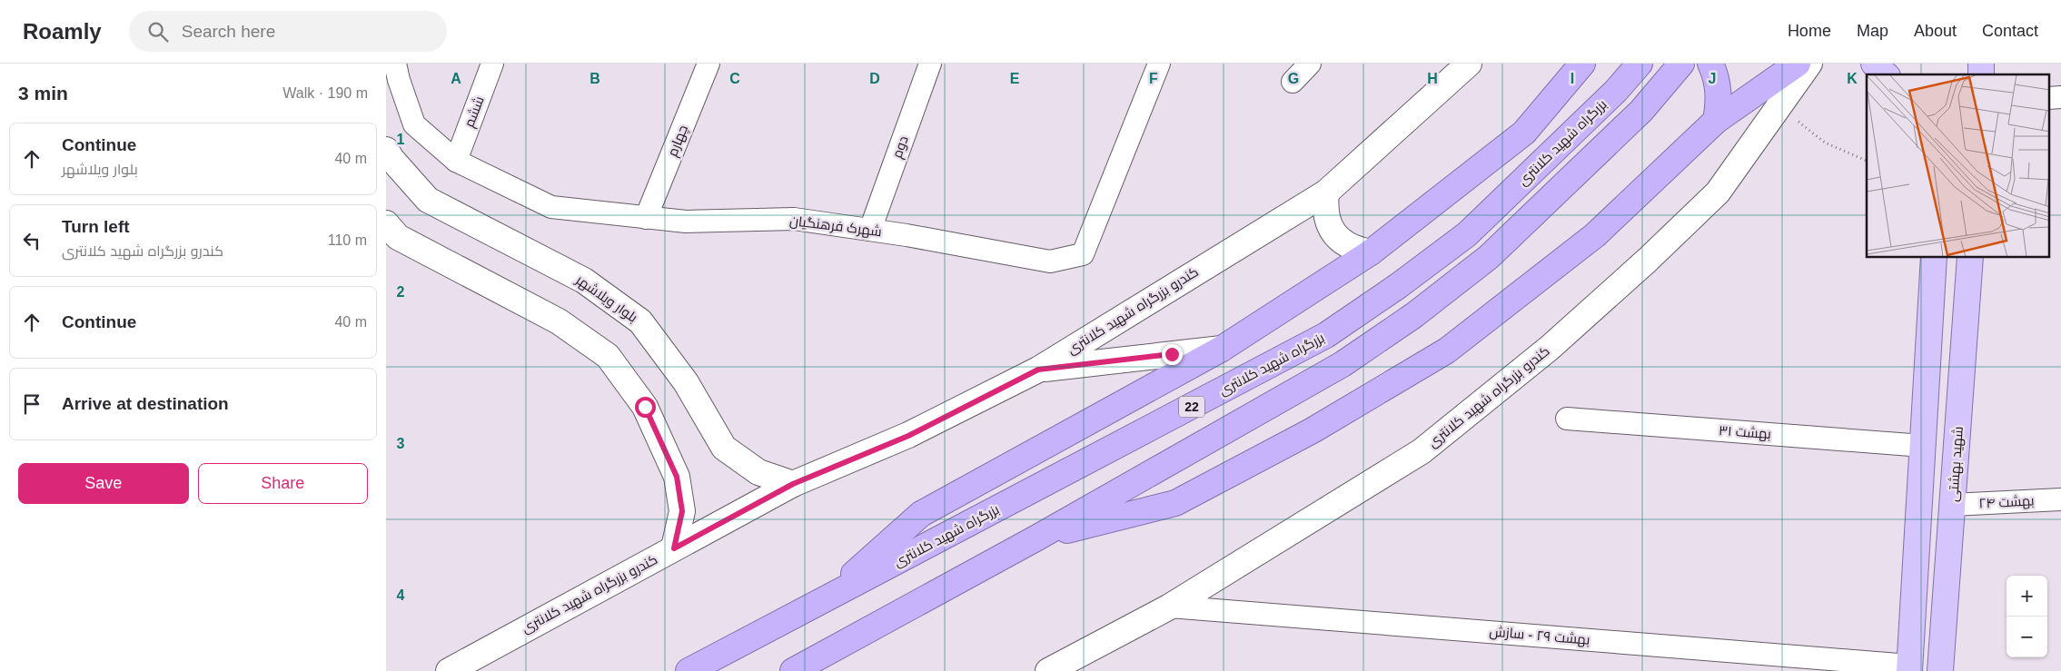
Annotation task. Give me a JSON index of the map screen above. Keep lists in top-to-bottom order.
{
  "streets": {
    "highway": ["بزرگراه شهید کلانتری", "22"],
    "main road": ["بلوار ویلاشهر", "کندرو بزرگراه شهید کلانتری", "شهید بهشتی"],
    "street": [
      "ششم",
      "چهارم",
      "دوم",
      "شهرک فرهنگیان",
      "بهشت ۳۱",
      "بهشت ۲۴",
      "بهشت ۲۹ - سازش"
    ]
  },
  "crossings": [
    ["ششم", "شهرک فرهنگیان"],
    ["چهارم", "شهرک فرهنگیان"],
    ["دوم", "شهرک فرهنگیان"],
    ["بلوار ویلاشهر", "کندرو بزرگراه شهید کلانتری"],
    ["کندرو بزرگراه شهید کلانتری", "بهشت ۲۹ - سازش"],
    ["شهید بهشتی", "بهشت ۲۴"]
  ],
  "page": {
    "header": "Roamly",
    "search": "Search here",
    "nav": [
      "Home",
      "Map",
      "About",
      "Contact"
    ],
    "heading": ["3 min", "Walk · 190 m"],
    "list": [
      ["Continue", "بلوار ویلاشهر", "40 m"],
      ["Turn left", "کندرو بزرگراه شهید کلانتری", "110 m"],
      ["Continue", "40 m"],
      "Arrive at destination"
    ],
    "buttons": ["Save", "Share"],
    "map_buttons": ["+", "−"]
  },
  "grid": {
    "columns": [
      "A",
      "B",
      "C",
      "D",
      "E",
      "F",
      "G",
      "H",
      "I",
      "J",
      "K"
    ],
    "rows": [
      "1",
      "2",
      "3",
      "4"
    ]
  }
}
